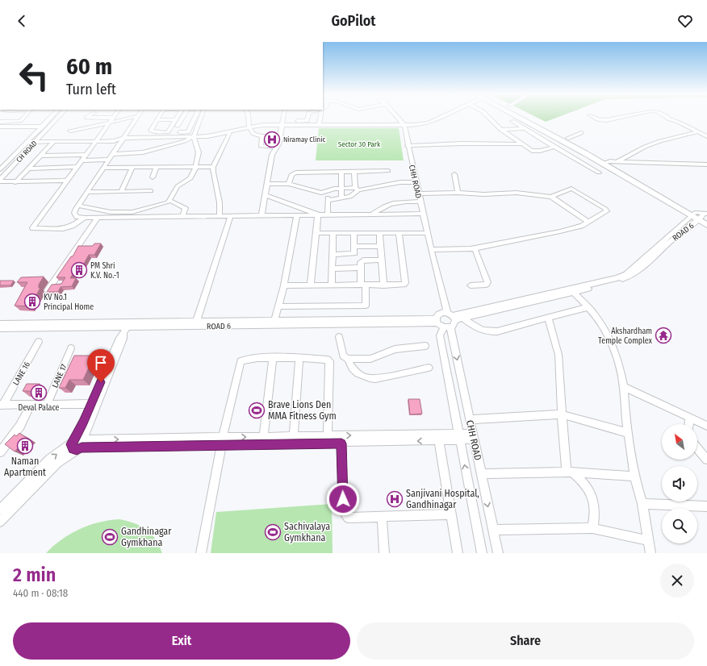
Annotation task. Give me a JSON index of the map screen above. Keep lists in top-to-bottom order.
{
  "streets": {
    "street": [
      "CH ROAD",
      "CHH ROAD",
      "ROAD 6",
      "LANE 16",
      "LANE 17"
    ]
  },
  "crossings": [
    ["CHH ROAD", "ROAD 6"]
  ],
  "parks": ["Sector 30 Park"],
  "places": {
    "hospital": ["Niramay Clinic", "Sanjivani Hospital, Gandhinagar"],
    "building": [
      "PM Shri K.V. No.-1",
      "KV No.1 Principal Home",
      "Deval Palace",
      "Naman Apartment"
    ],
    "temple": ["Akshardham Temple Complex"],
    "sports": ["Brave Lions Den MMA Fitness Gym", "Sachivalaya Gymkhana", "Gandhinagar Gymkhana"]
  },
  "north": "top left",
  "page": {
    "header": "GoPilot",
    "turn": ["60 m", "Turn left"],
    "heading": ["2 min", "440 m · 08:18"],
    "buttons": ["Exit", "Share"]
  }
}
